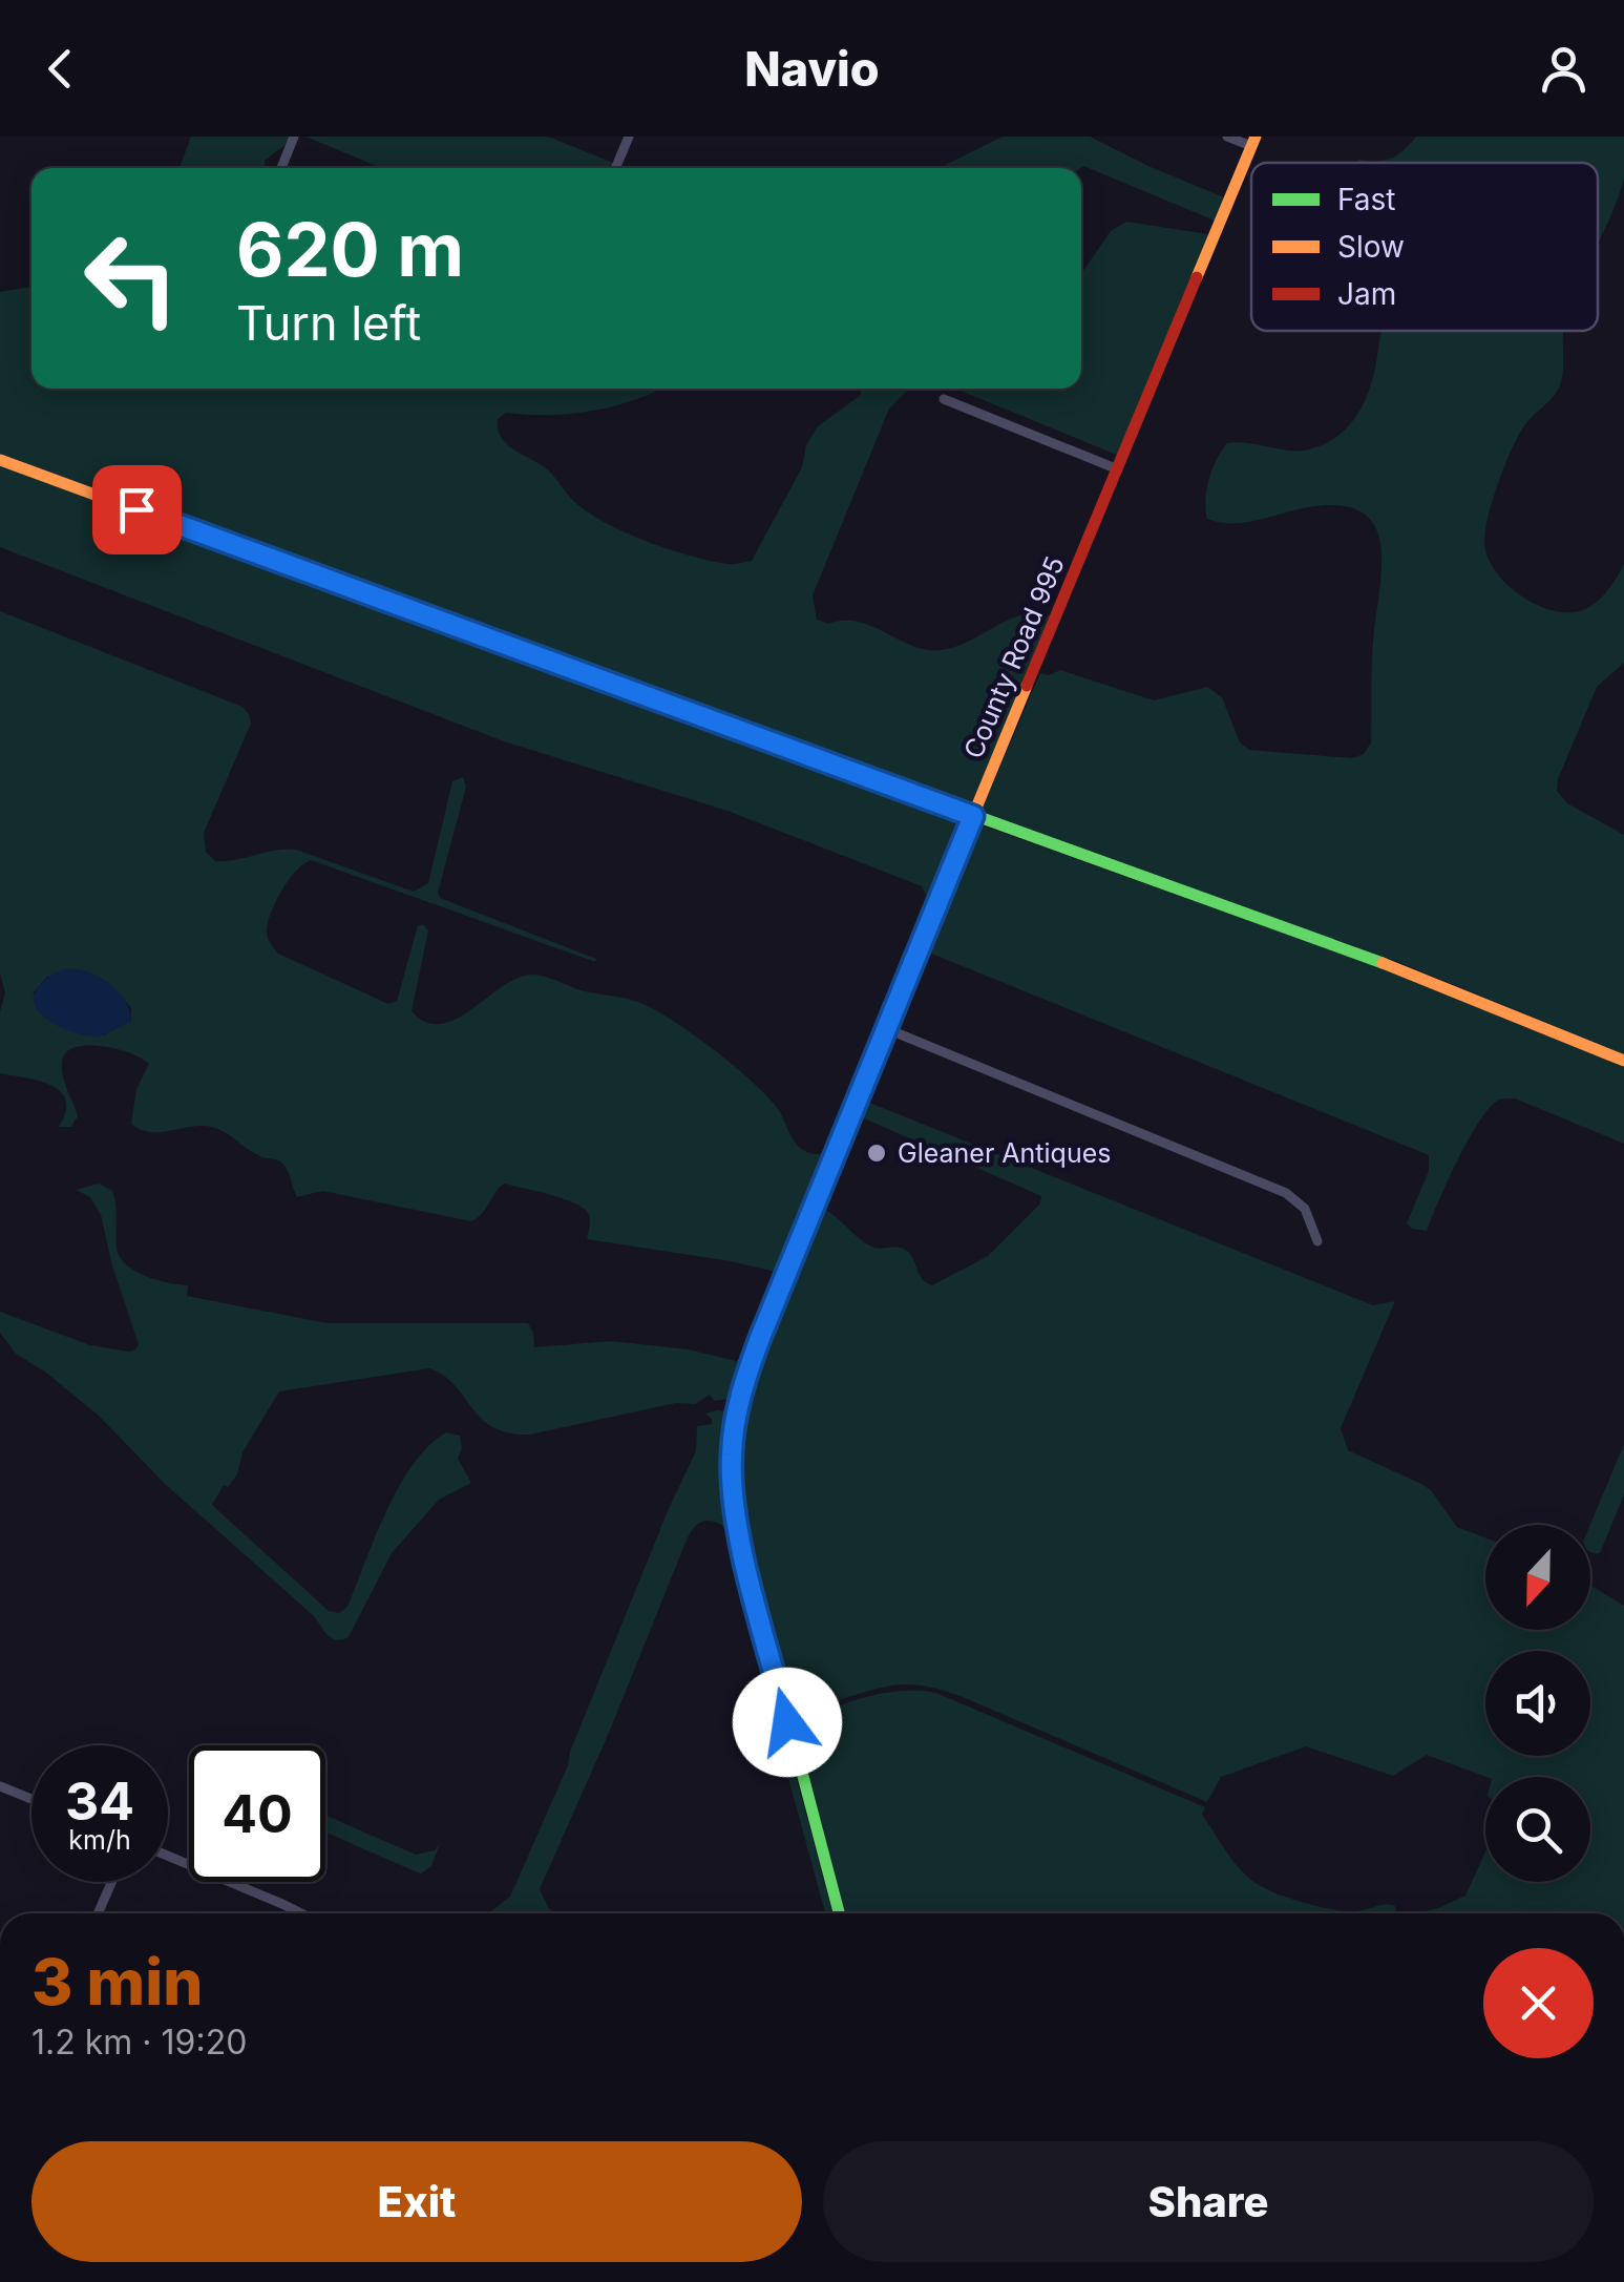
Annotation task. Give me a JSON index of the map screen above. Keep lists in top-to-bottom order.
{
  "streets": {
    "street": ["County Road 995"]
  },
  "places": ["Gleaner Antiques"],
  "legend": ["Fast", "Slow", "Jam"],
  "north": "bottom",
  "page": {
    "header": "Navio",
    "turn": ["620 m", "Turn left"],
    "speed": "34 km/h",
    "limit": "40",
    "heading": ["3 min", "1.2 km · 19:20"],
    "buttons": ["Exit", "Share"]
  }
}
